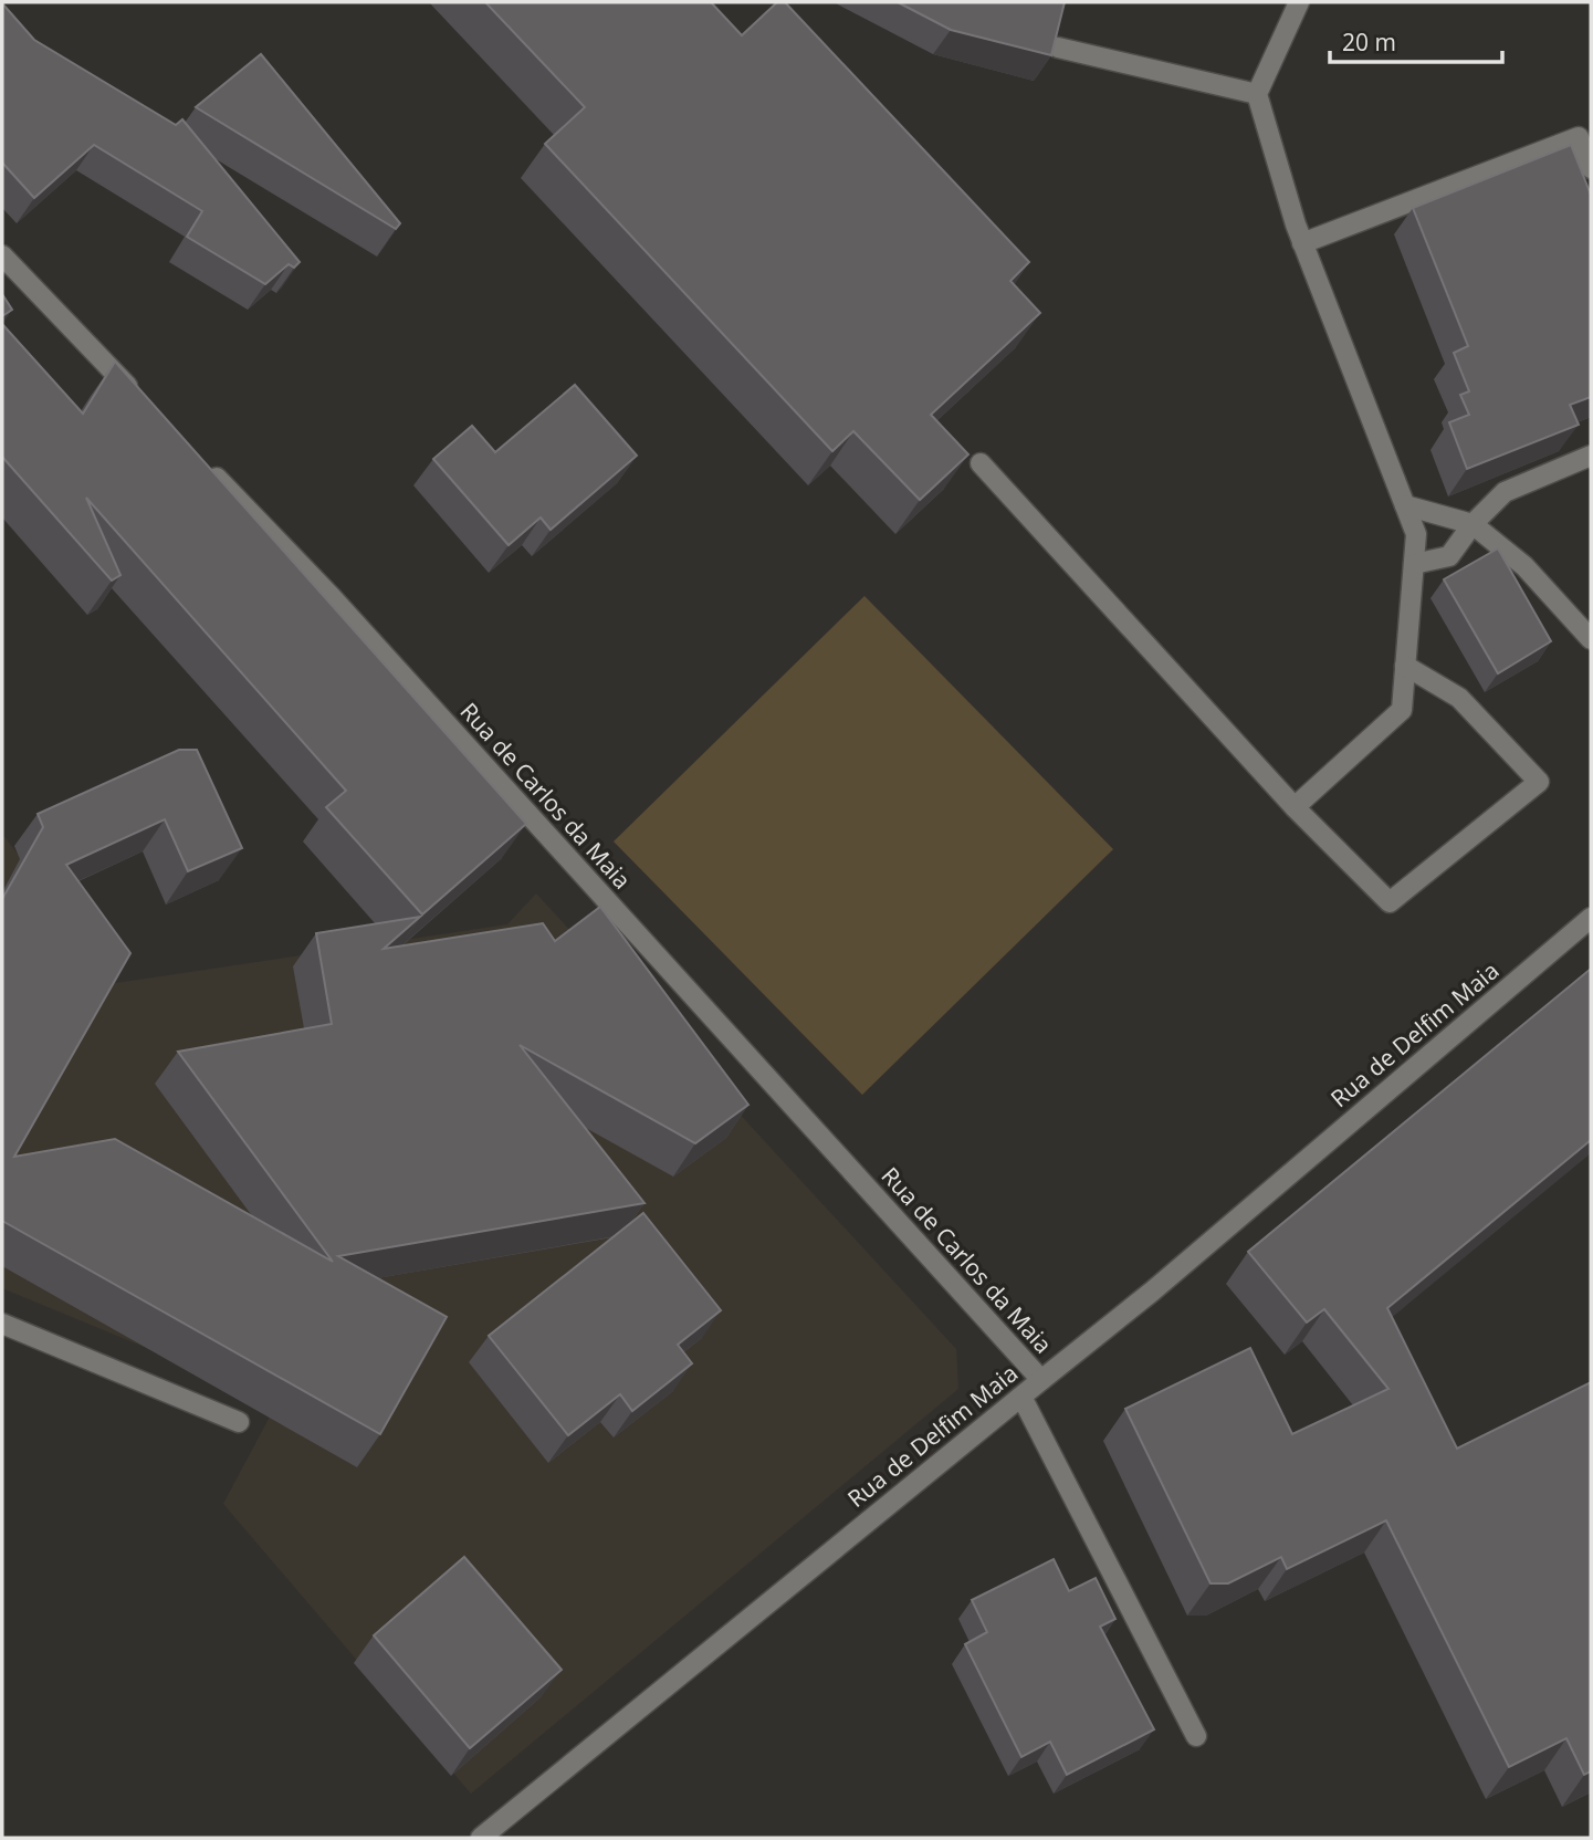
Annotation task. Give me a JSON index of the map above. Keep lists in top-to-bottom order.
{
  "streets": {
    "street": ["Rua de Carlos da Maia", "Rua de Delfim Maia"]
  },
  "crossings": [
    ["Rua de Carlos da Maia", "Rua de Delfim Maia"]
  ],
  "scale_bar": "20 m"
}
